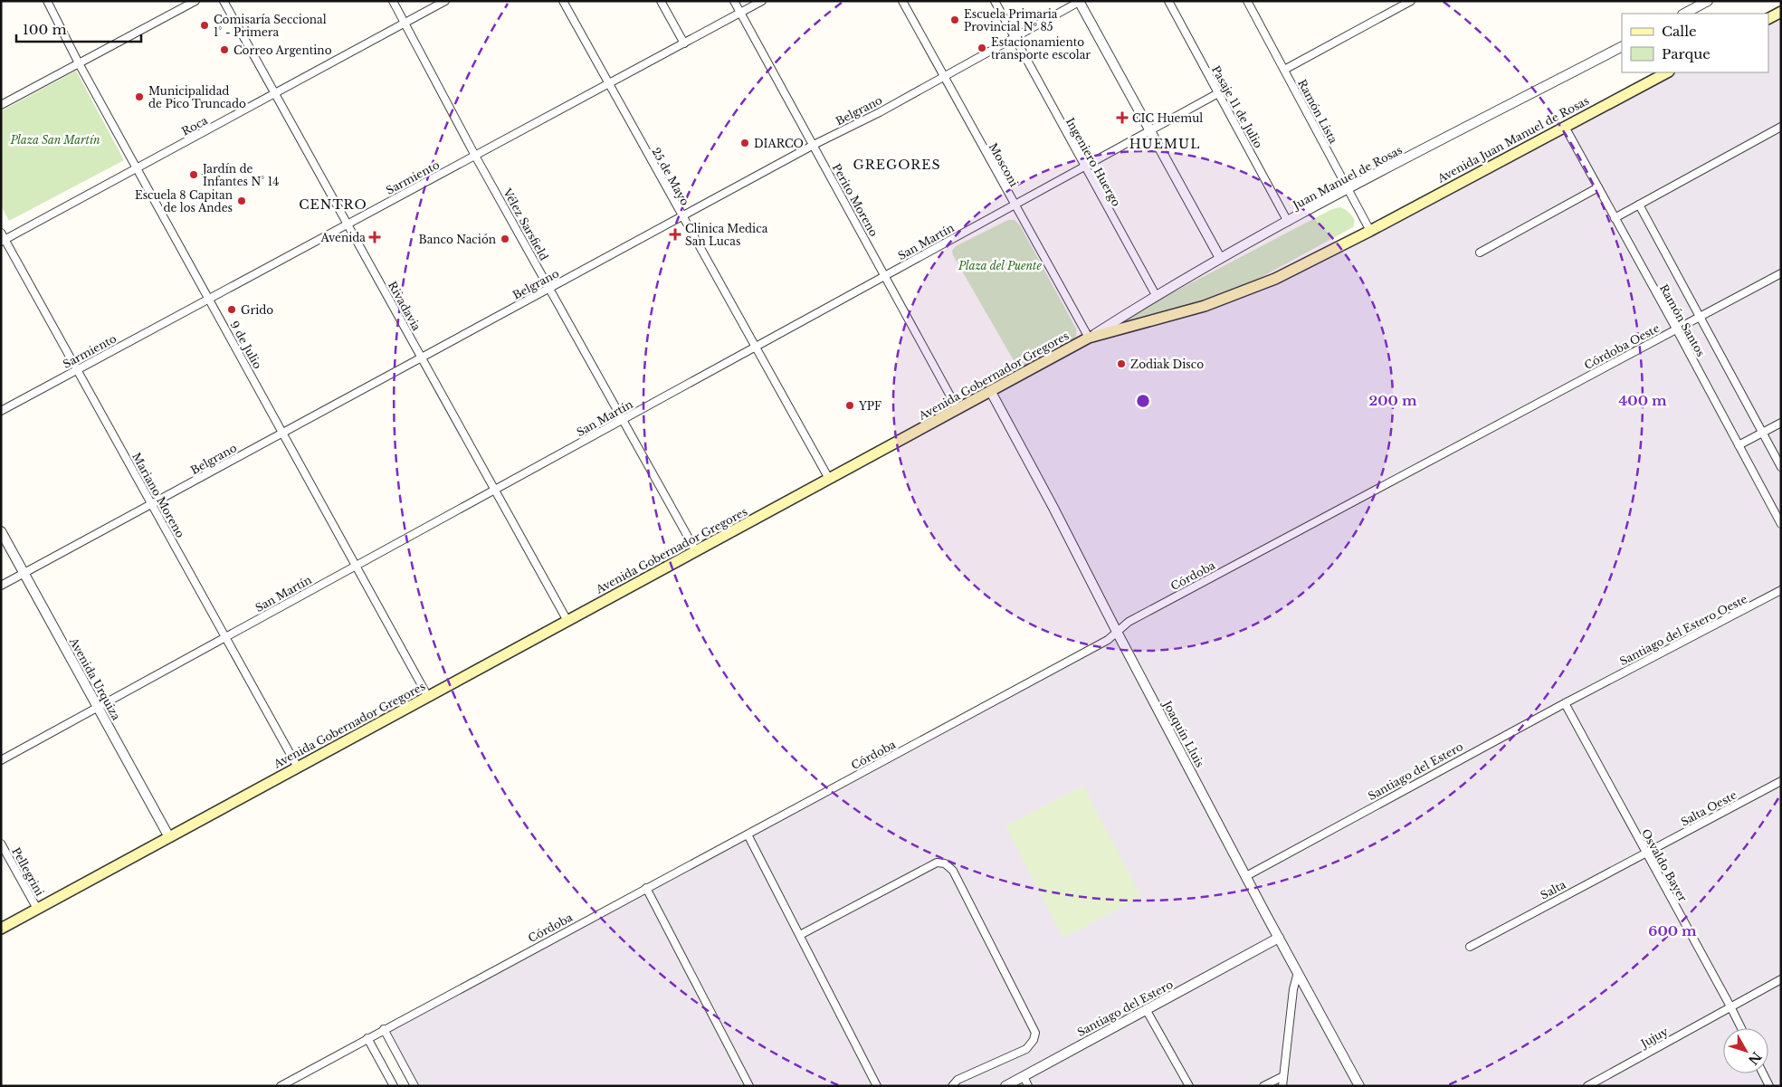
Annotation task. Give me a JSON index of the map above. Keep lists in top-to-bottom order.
{
  "streets": {
    "main road": ["Avenida Juan Manuel de Rosas", "Avenida Gobernador Gregores"],
    "street": [
      "Pasaje 11 de Julio",
      "Belgrano",
      "Ramón Lista",
      "Roca",
      "Ingeniero Huergo",
      "Mosconi",
      "25 de Mayo",
      "Sarmiento",
      "Juan Manuel de Rosas",
      "Perito Moreno",
      "Vélez Sarsfield",
      "San Martín",
      "Rivadavia",
      "Ramón Santos",
      "9 de Julio",
      "Córdoba Oeste",
      "Mariano Moreno",
      "Córdoba",
      "Santiago del Estero Oeste",
      "Avenida Urquiza",
      "Joaquín Lluis",
      "Santiago del Estero",
      "Salta Oeste",
      "Osvaldo Bayer",
      "Pellegrini",
      "Salta",
      "Jujuy"
    ]
  },
  "crossings": [
    ["Pasaje 11 de Julio", "Juan Manuel de Rosas"],
    ["Pasaje 11 de Julio", "San Martín"],
    ["Belgrano", "Ingeniero Huergo"],
    ["Belgrano", "Mosconi"],
    ["Belgrano", "25 de Mayo"],
    ["Belgrano", "Perito Moreno"],
    ["Belgrano", "Vélez Sarsfield"],
    ["Belgrano", "Rivadavia"],
    ["Belgrano", "9 de Julio"],
    ["Belgrano", "Mariano Moreno"],
    ["Belgrano", "Avenida Urquiza"],
    ["Ramón Lista", "Avenida Juan Manuel de Rosas"],
    ["Ramón Lista", "Juan Manuel de Rosas"],
    ["Ramón Lista", "Avenida Gobernador Gregores"],
    ["Roca", "Vélez Sarsfield"],
    ["Roca", "Rivadavia"],
    ["Roca", "9 de Julio"],
    ["Roca", "Mariano Moreno"],
    ["Avenida Juan Manuel de Rosas", "Ramón Santos"],
    ["Avenida Juan Manuel de Rosas", "Avenida Gobernador Gregores"],
    ["Ingeniero Huergo", "Juan Manuel de Rosas"],
    ["Ingeniero Huergo", "San Martín"],
    ["Mosconi", "Juan Manuel de Rosas"],
    ["Mosconi", "San Martín"],
    ["Mosconi", "Avenida Gobernador Gregores"],
    ["25 de Mayo", "Sarmiento"],
    ["25 de Mayo", "San Martín"],
    ["25 de Mayo", "Avenida Gobernador Gregores"],
    ["Sarmiento", "Perito Moreno"],
    ["Sarmiento", "Vélez Sarsfield"],
    ["Sarmiento", "Rivadavia"],
    ["Sarmiento", "9 de Julio"],
    ["Sarmiento", "Mariano Moreno"],
    ["Juan Manuel de Rosas", "Avenida Gobernador Gregores"],
    ["Perito Moreno", "San Martín"],
    ["Perito Moreno", "Avenida Gobernador Gregores"],
    ["Vélez Sarsfield", "San Martín"],
    ["Vélez Sarsfield", "Avenida Gobernador Gregores"],
    ["San Martín", "Rivadavia"],
    ["San Martín", "9 de Julio"],
    ["San Martín", "Mariano Moreno"],
    ["San Martín", "Avenida Urquiza"],
    ["Rivadavia", "Avenida Gobernador Gregores"],
    ["Ramón Santos", "Córdoba Oeste"],
    ["9 de Julio", "Avenida Gobernador Gregores"],
    ["Córdoba Oeste", "Córdoba"],
    ["Avenida Gobernador Gregores", "Mariano Moreno"],
    ["Avenida Gobernador Gregores", "Avenida Urquiza"],
    ["Avenida Gobernador Gregores", "Joaquín Lluis"],
    ["Avenida Gobernador Gregores", "Pellegrini"],
    ["Córdoba", "Joaquín Lluis"],
    ["Santiago del Estero Oeste", "Santiago del Estero"],
    ["Joaquín Lluis", "Santiago del Estero"],
    ["Santiago del Estero", "Osvaldo Bayer"],
    ["Salta Oeste", "Osvaldo Bayer"],
    ["Salta Oeste", "Salta"],
    ["Osvaldo Bayer", "Salta"],
    ["Osvaldo Bayer", "Jujuy"]
  ],
  "districts": ["HUEMUL", "GREGORES", "CENTRO"],
  "parks": ["Plaza San Martín", "Plaza del Puente"],
  "places": {
    "other": [
      "Escuela Primaria Provincial Nº 85",
      "Comisaría Seccional 1° - Primera",
      "Estacionamiento transporte escolar",
      "Correo Argentino",
      "Municipalidad de Pico Truncado",
      "DIARCO",
      "Jardín de Infantes N° 14",
      "Escuela 8 Capitan de los Andes",
      "Banco Nación",
      "Grido",
      "Zodiak Disco",
      "YPF"
    ],
    "health": ["CIC Huemul", "Clinica Medica San Lucas", "Avenida"]
  },
  "legend": ["Calle", "Parque"],
  "scale_bar": "100 m",
  "north": "bottom right",
  "rings": ["200 m", "400 m", "600 m"]
}
